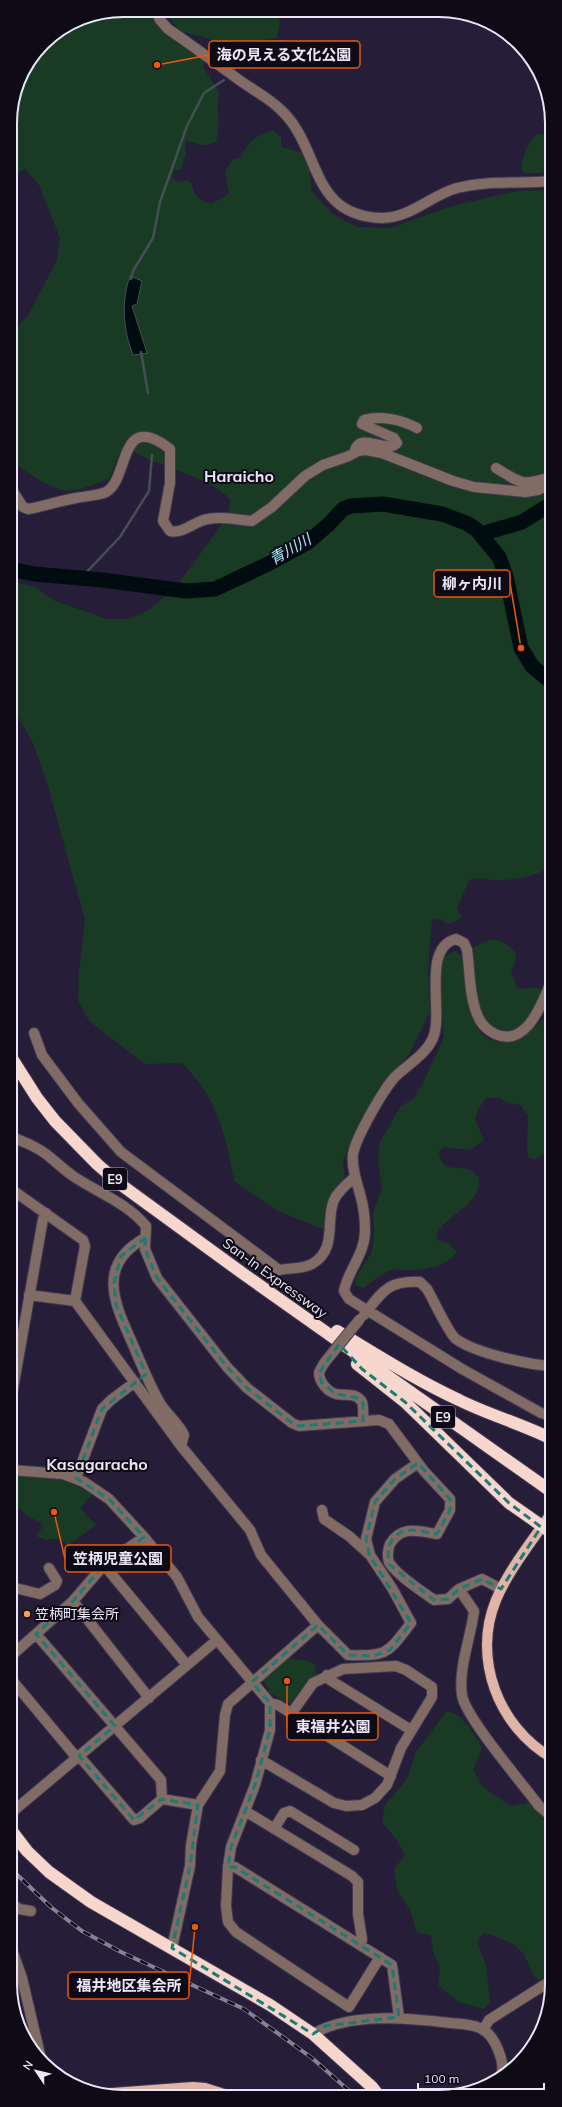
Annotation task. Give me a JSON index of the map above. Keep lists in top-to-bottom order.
{
  "streets": {
    "highway": ["E9", "San-In Expressway"]
  },
  "districts": ["Haraicho", "Kasagaracho"],
  "water": ["青川川"],
  "places": [
    "海の見える文化公園",
    "柳ヶ内川",
    "笠柄児童公園",
    "笠柄町集会所",
    "東福井公園",
    "福井地区集会所"
  ],
  "scale_bar": "100 m",
  "north": "top left"
}
